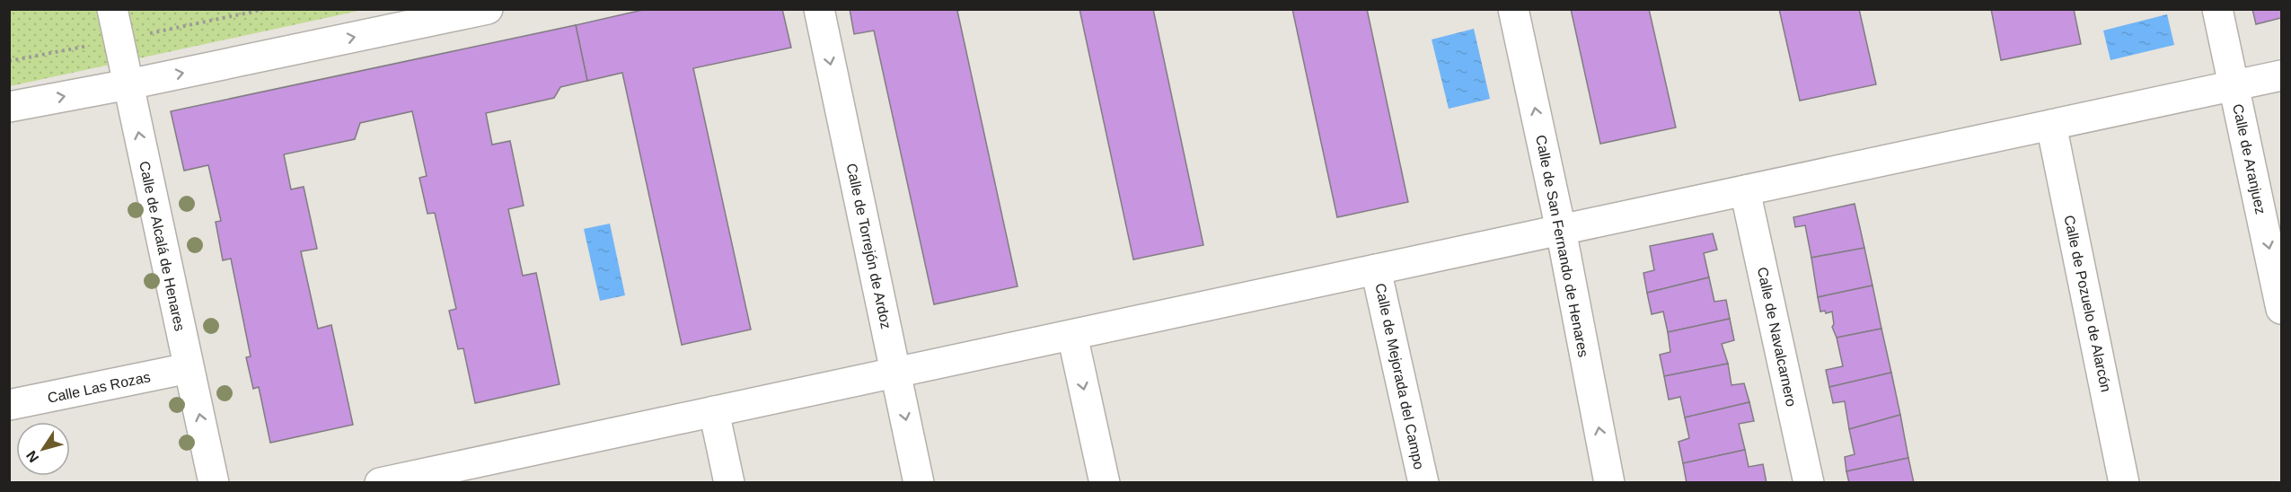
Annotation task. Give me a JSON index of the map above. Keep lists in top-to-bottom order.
{
  "streets": {
    "street": [
      "Calle de Aranjuez",
      "Calle de Alcalá de Henares",
      "Calle de Torrejón de Ardoz",
      "Calle de San Fernando de Henares",
      "Calle de Pozuelo de Alarcón",
      "Calle de Navalcarnero",
      "Calle de Mejorada del Campo",
      "Calle Las Rozas"
    ]
  },
  "crossings": [
    ["Calle de Alcalá de Henares", "Calle Las Rozas"]
  ],
  "one_way": ["Calle de Aranjuez", "Calle de Alcalá de Henares", "Calle de San Fernando de Henares"],
  "north": "bottom left"
}
